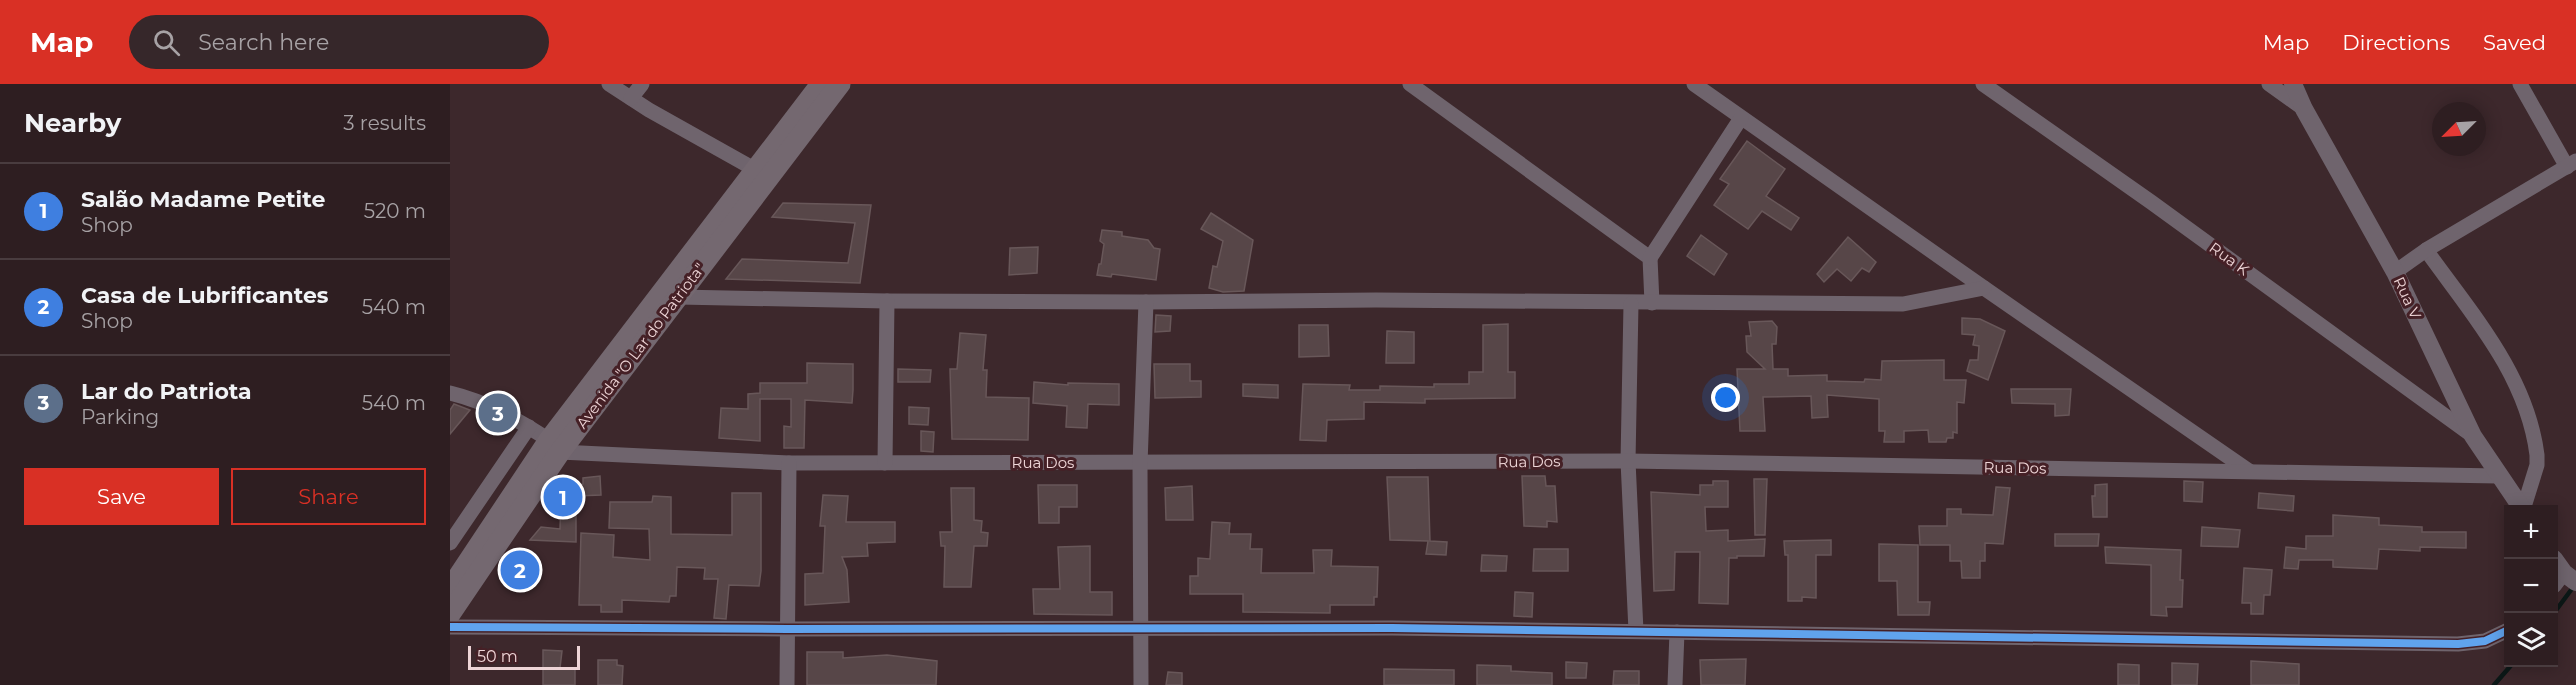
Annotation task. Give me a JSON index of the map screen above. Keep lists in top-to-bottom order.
{
  "streets": {
    "main road": ["Avenida \"O Lar do Patriota\""],
    "street": ["Rua K", "Rua V", "Rua Dos"]
  },
  "crossings": [
    ["Rua K", "Rua V"],
    ["Rua V", "Rua Dos"],
    ["Avenida \"O Lar do Patriota\"", "Rua Dos"]
  ],
  "scale_bar": "50 m",
  "north": "bottom left",
  "page": {
    "header": "Map",
    "search": "Search here",
    "nav": ["Map", "Directions", "Saved"],
    "heading": ["Nearby", "3 results"],
    "list": [
      {
        "mark": "1",
        "name": "Salão Madame Petite",
        "note": "Shop",
        "value": "520 m"
      },
      {
        "mark": "2",
        "name": "Casa de Lubrificantes",
        "note": "Shop",
        "value": "540 m"
      },
      {
        "mark": "3",
        "name": "Lar do Patriota",
        "note": "Parking",
        "value": "540 m"
      }
    ],
    "pins": ["3", "1", "2"],
    "buttons": ["Save", "Share"],
    "map_buttons": ["+", "−"],
    "scale": "50 m"
  }
}
